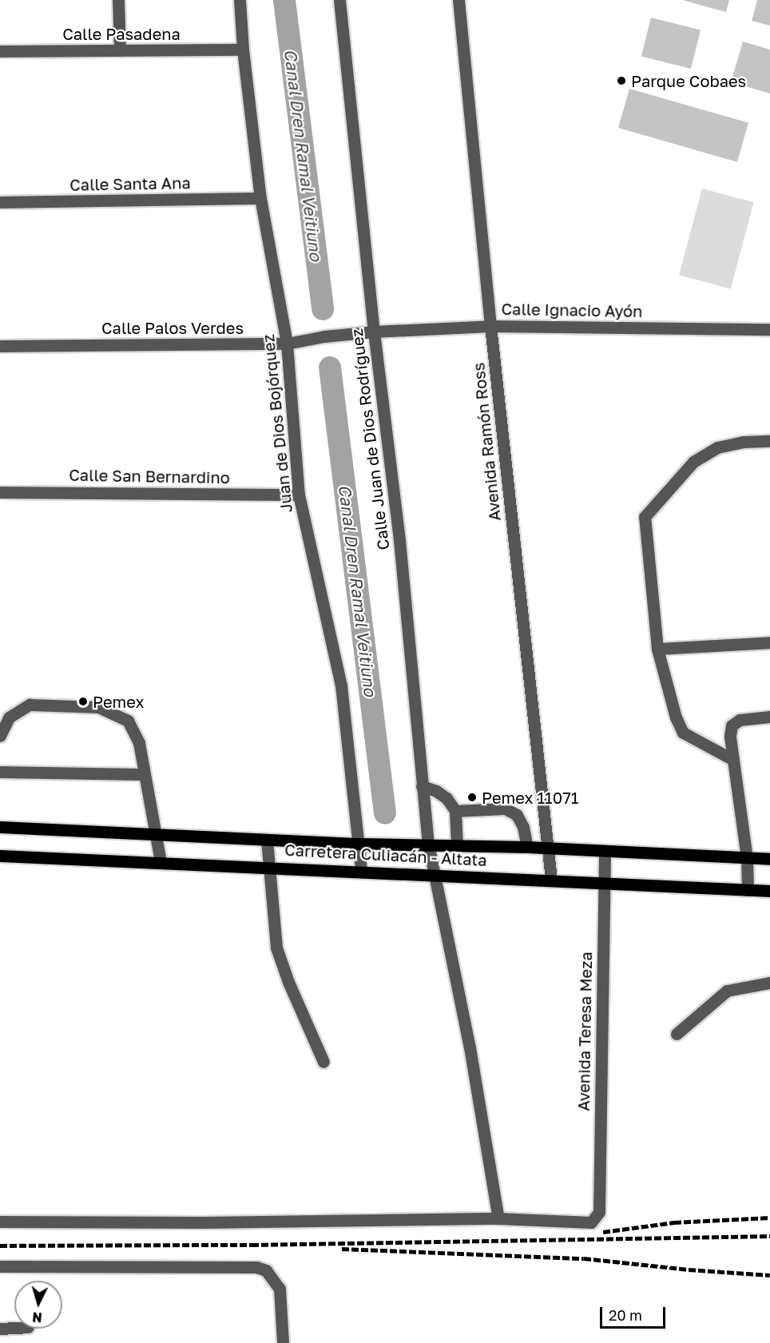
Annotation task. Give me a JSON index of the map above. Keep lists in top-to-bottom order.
{
  "streets": {
    "main road": ["Carretera Culiacán - Altata"],
    "street": [
      "Calle Pasadena",
      "Calle Santa Ana",
      "Calle Ignacio Ayón",
      "Calle Palos Verdes",
      "Juan de Dios Bojórquez",
      "Calle Juan de Dios Rodríguez",
      "Avenida Ramón Ross",
      "Calle San Bernardino",
      "Avenida Teresa Meza"
    ]
  },
  "crossings": [
    ["Calle Pasadena", "Juan de Dios Bojórquez"],
    ["Calle Santa Ana", "Juan de Dios Bojórquez"],
    ["Calle Ignacio Ayón", "Calle Palos Verdes"],
    ["Calle Ignacio Ayón", "Calle Juan de Dios Rodríguez"],
    ["Calle Ignacio Ayón", "Avenida Ramón Ross"],
    ["Calle Palos Verdes", "Juan de Dios Bojórquez"],
    ["Calle Palos Verdes", "Calle Juan de Dios Rodríguez"],
    ["Juan de Dios Bojórquez", "Calle San Bernardino"],
    ["Juan de Dios Bojórquez", "Carretera Culiacán - Altata"],
    ["Calle Juan de Dios Rodríguez", "Carretera Culiacán - Altata"],
    ["Calle Juan de Dios Rodríguez", "Avenida Teresa Meza"],
    ["Avenida Ramón Ross", "Carretera Culiacán - Altata"],
    ["Carretera Culiacán - Altata", "Avenida Teresa Meza"]
  ],
  "water": ["Canal Dren Ramal Veitiuno"],
  "places": ["Parque Cobaes", "Pemex", "Pemex 11071"],
  "scale_bar": "20 m",
  "north": "bottom"
}
